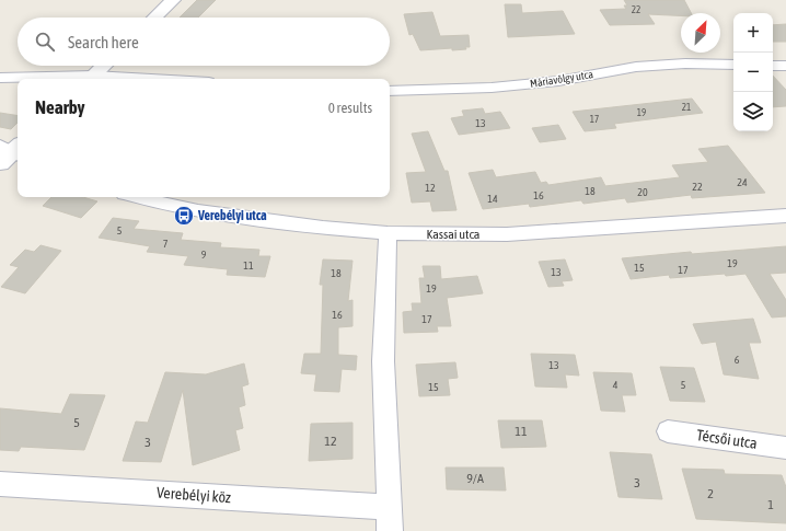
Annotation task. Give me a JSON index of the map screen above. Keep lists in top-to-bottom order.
{
  "streets": {
    "street": [
      "Máriavölgy utca",
      "Kassai utca",
      "Técsői utca",
      "Verebélyi köz"
    ]
  },
  "places": {
    "bus stop": ["Verebélyi utca"]
  },
  "house_numbers": [
    "22",
    "21",
    "19",
    "17",
    "13",
    "24",
    "22",
    "12",
    "18",
    "20",
    "16",
    "14",
    "5",
    "7",
    "9",
    "19",
    "11",
    "15",
    "17",
    "13",
    "18",
    "19",
    "16",
    "17",
    "6",
    "13",
    "4",
    "5",
    "15",
    "5",
    "11",
    "12",
    "3",
    "9/A",
    "3",
    "2",
    "1"
  ],
  "north": "top right",
  "page": {
    "map_buttons": ["+", "−"],
    "search": "Search here",
    "heading": ["Nearby", "0 results"]
  }
}
